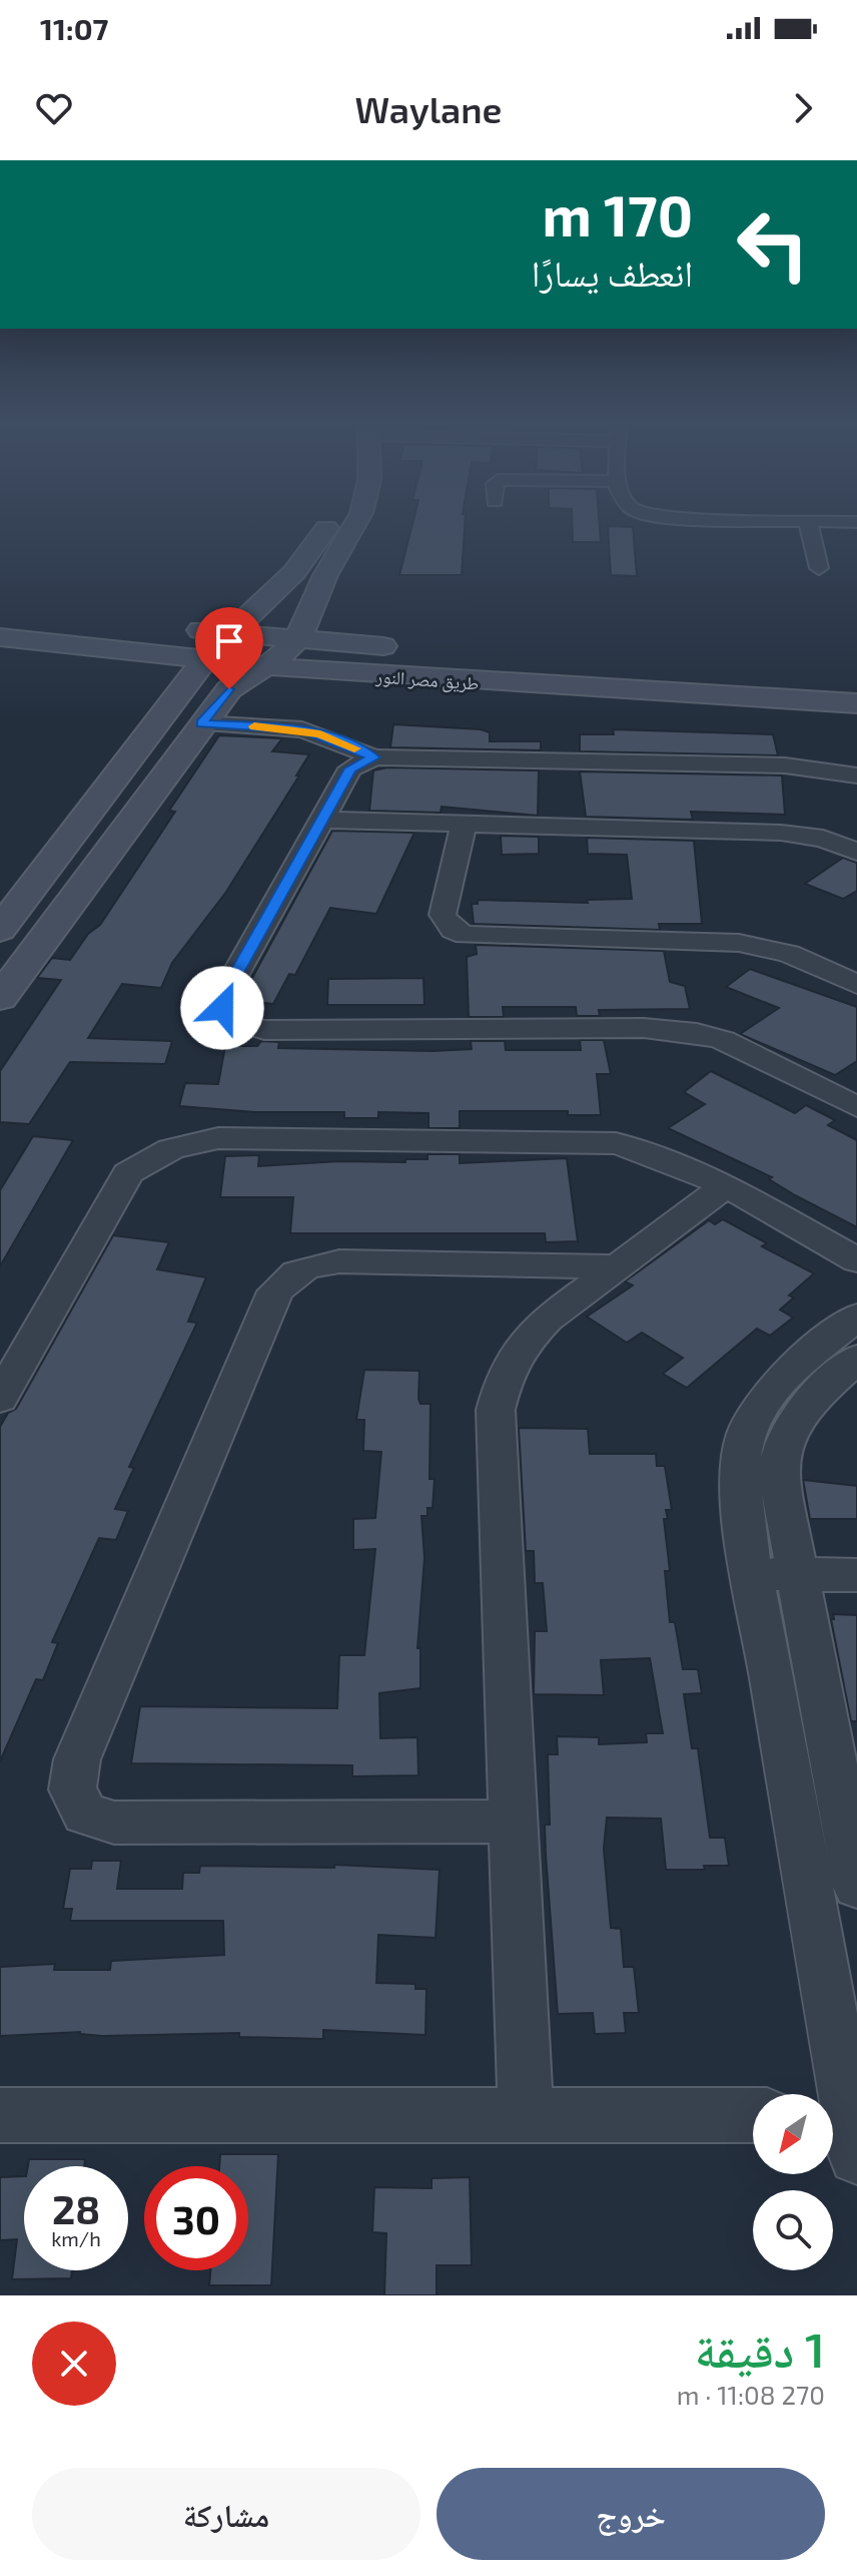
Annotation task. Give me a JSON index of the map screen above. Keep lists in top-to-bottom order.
{
  "streets": {
    "street": ["طريق مصر النور"]
  },
  "north": "bottom left",
  "page": {
    "status": "11:07",
    "header": "Waylane",
    "turn": ["170 m", "انعطف يسارًا"],
    "speed": "28 km/h",
    "limit": "30",
    "heading": ["1 دقيقة", "270 m · 11:08"],
    "buttons": ["خروج", "مشاركة"]
  }
}
